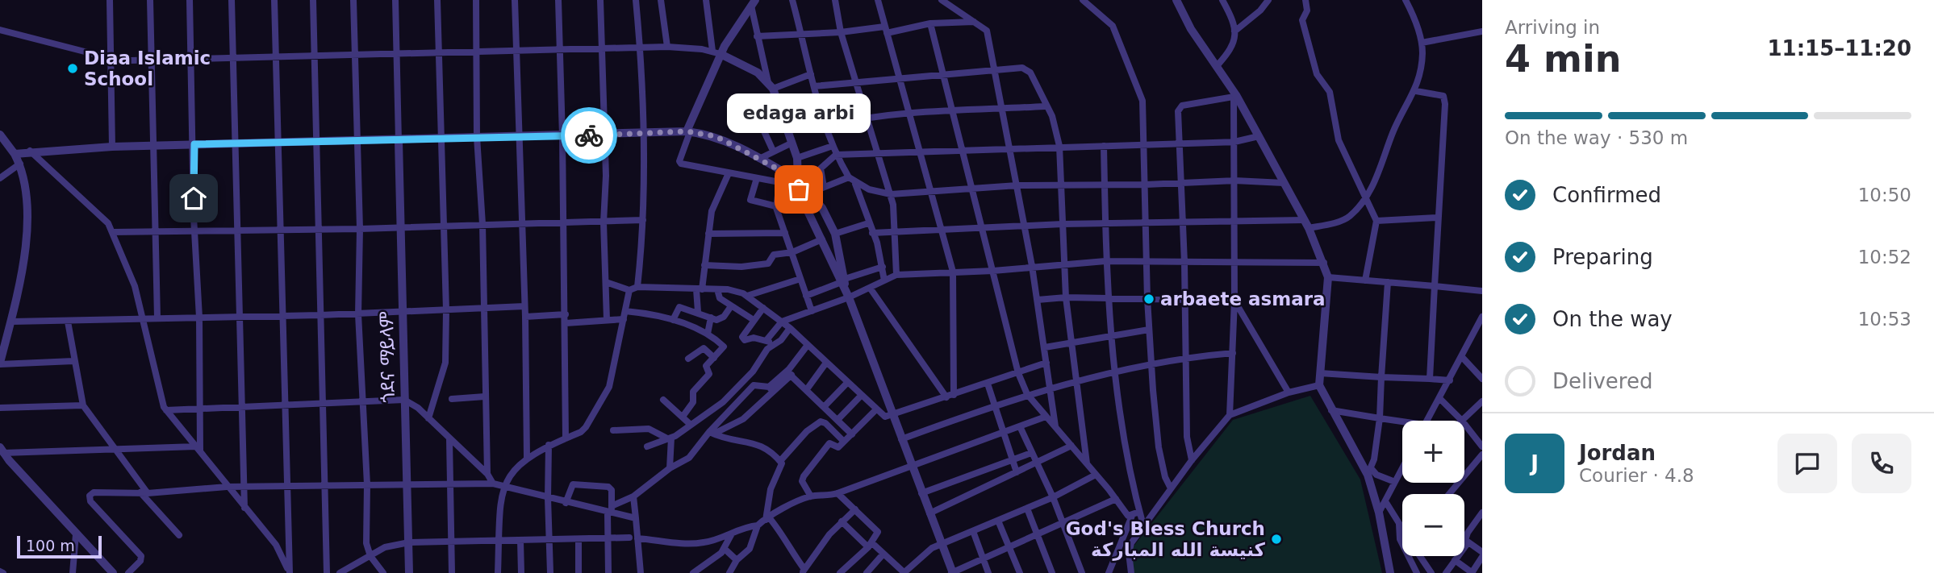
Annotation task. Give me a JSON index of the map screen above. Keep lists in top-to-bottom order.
{
  "streets": {
    "street": ["ጎደና ማይላም"]
  },
  "places": [
    "Diaa Islamic School",
    "edaga arbi",
    "arbaete asmara",
    "God's Bless Church كنيسة الله المباركة"
  ],
  "scale_bar": "100 m",
  "page": {
    "heading": ["4 min", "Arriving in", "11:15–11:20"],
    "panel": ["Jordan", "Courier · 4.8"],
    "bubble": "edaga arbi",
    "bar": "On the way · 530 m",
    "list": [
      ["Confirmed", "10:50"],
      ["Preparing", "10:52"],
      ["On the way", "10:53"],
      "Delivered"
    ],
    "map_buttons": ["+", "−"],
    "round": "J",
    "scale": "100 m"
  }
}
